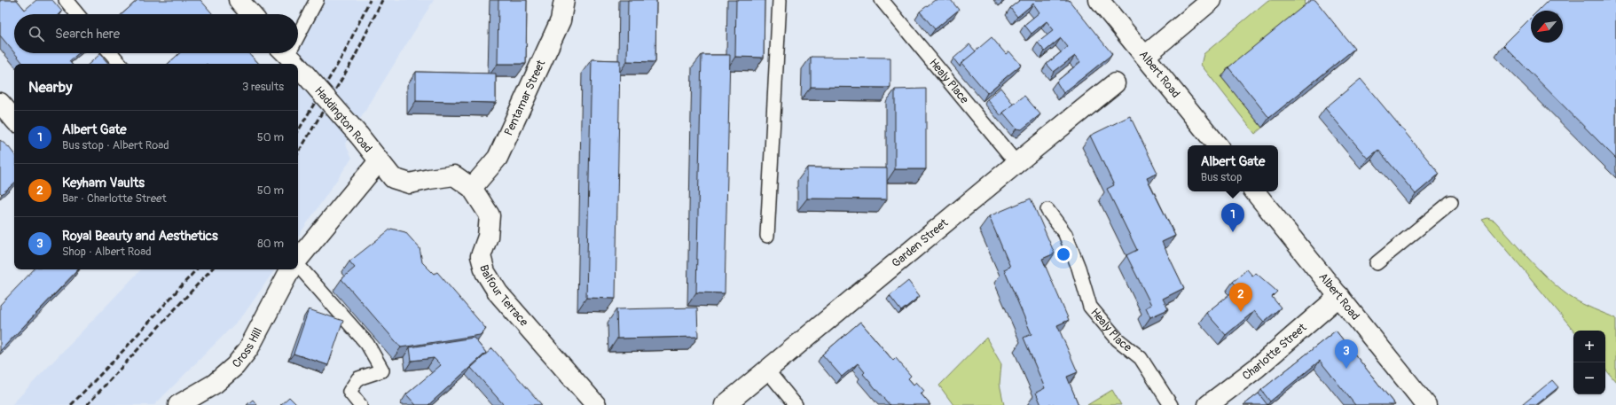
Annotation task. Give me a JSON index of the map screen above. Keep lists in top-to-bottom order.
{
  "streets": {
    "street": [
      "Albert Road",
      "Pentamar Street",
      "Haddington Road",
      "Garden Street",
      "Balfour Terrace",
      "Cross Hill",
      "Charlotte Street"
    ],
    "lane": ["Healy Place"]
  },
  "crossings": [
    ["Albert Road", "Charlotte Street"],
    ["Healy Place", "Garden Street"],
    ["Pentamar Street", "Balfour Terrace"],
    ["Haddington Road", "Balfour Terrace"]
  ],
  "north": "bottom left",
  "page": {
    "search": "Search here",
    "heading": ["Nearby", "3 results"],
    "list": [
      {
        "mark": "1",
        "name": "Albert Gate",
        "note": "Bus stop · Albert Road",
        "value": "50 m"
      },
      {
        "mark": "2",
        "name": "Keyham Vaults",
        "note": "Bar · Charlotte Street",
        "value": "50 m"
      },
      {
        "mark": "3",
        "name": "Royal Beauty and Aesthetics",
        "note": "Shop · Albert Road",
        "value": "80 m"
      }
    ],
    "popup": ["Albert Gate", "Bus stop"],
    "pins": ["1", "2", "3"],
    "map_buttons": ["+", "−"]
  }
}
